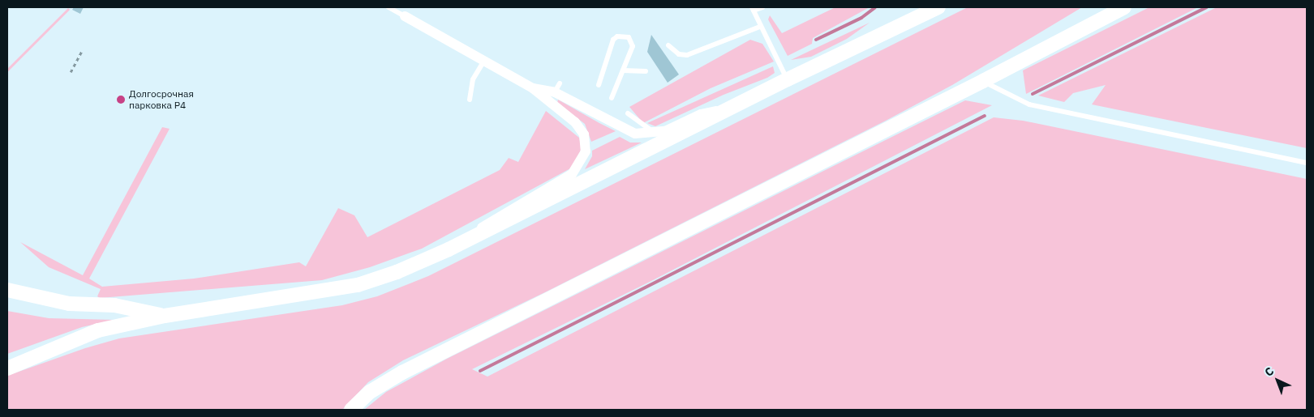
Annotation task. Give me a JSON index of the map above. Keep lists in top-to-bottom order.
{
  "places": ["Долгосрочная парковка P4"],
  "north": "top left"
}
